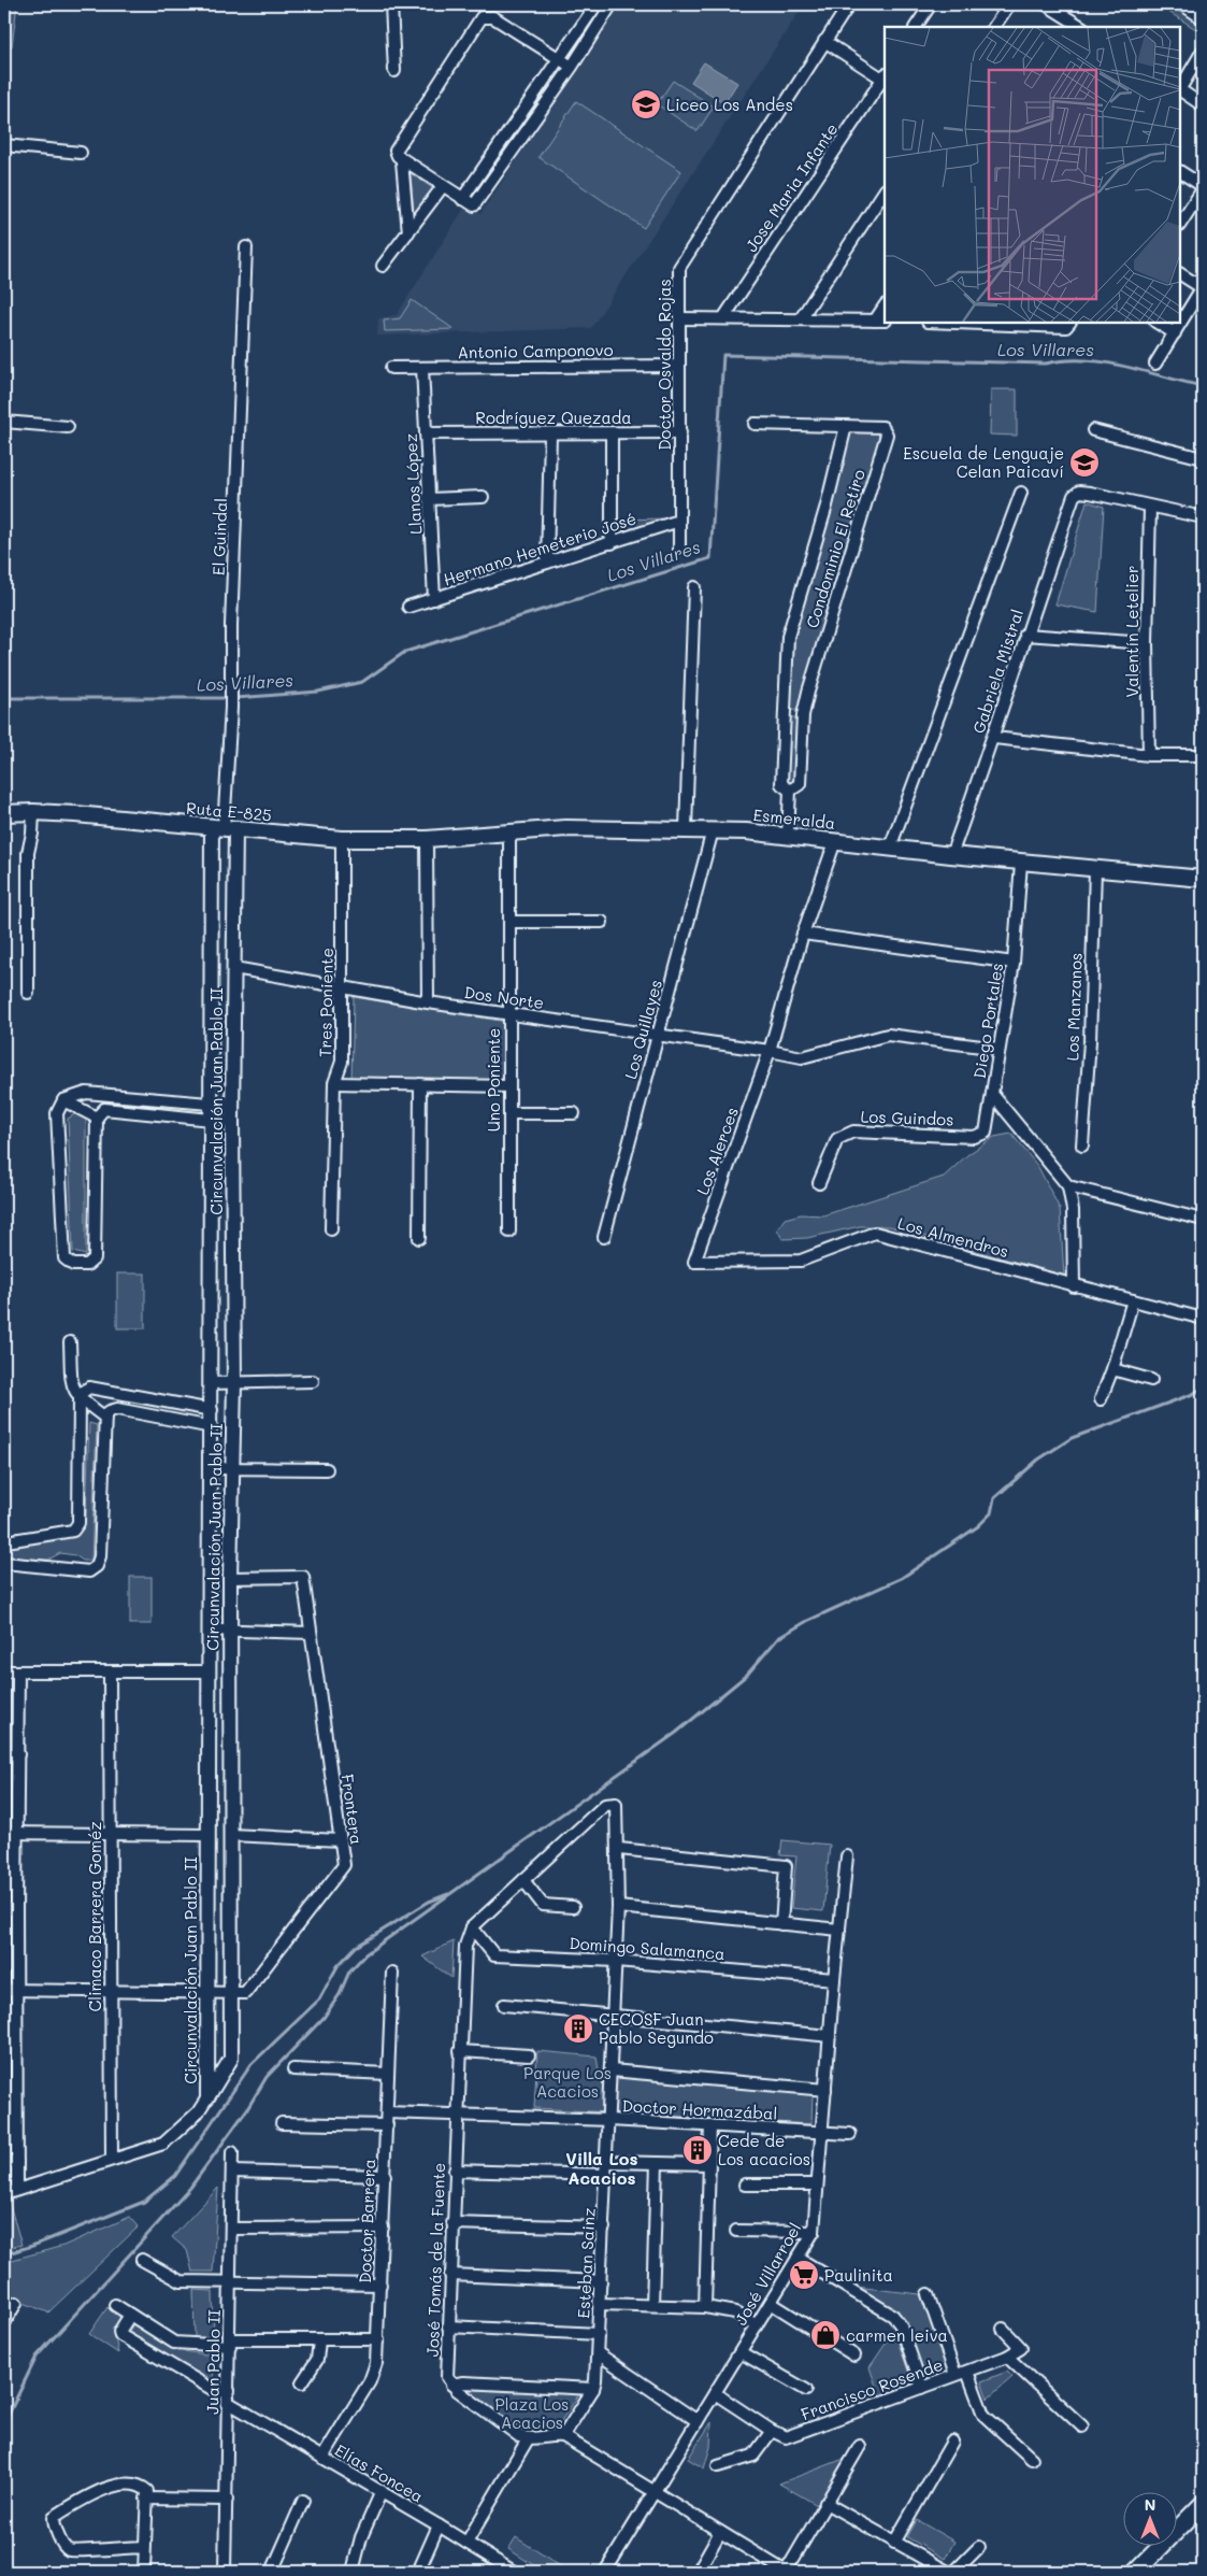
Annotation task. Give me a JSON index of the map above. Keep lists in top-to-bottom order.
{
  "streets": {
    "main road": ["Ruta E-825", "Esmeralda"],
    "street": [
      "Jose Maria Infante",
      "Antonio Camponovo",
      "Doctor Osvaldo Rojas",
      "Rodríguez Quezada",
      "Llanos López",
      "El Guindal",
      "Hermano Hemeterio José",
      "Condominio El Retiro",
      "Valentín Letelier",
      "Gabriela Mistral",
      "Dos Norte",
      "Tres Poniente",
      "Los Manzanos",
      "Diego Portales",
      "Los Quillayes",
      "Uno Poniente",
      "Circunvalación Juan Pablo II",
      "Los Guindos",
      "Los Alerces",
      "Los Almendros",
      "Frontera",
      "Climaco Barrera Goméz",
      "Domingo Salamanca",
      "Doctor Hormazábal",
      "Doctor Barrera",
      "José Tomás de la Fuente",
      "Esteban Sainz",
      "José Villarroel",
      "Juan Pablo II",
      "Francisco Rosende",
      "Elías Foncea"
    ]
  },
  "crossings": [
    ["Antonio Camponovo", "Doctor Osvaldo Rojas"],
    ["Antonio Camponovo", "Llanos López"],
    ["Doctor Osvaldo Rojas", "Rodríguez Quezada"],
    ["Doctor Osvaldo Rojas", "Hermano Hemeterio José"],
    ["Rodríguez Quezada", "Llanos López"],
    ["Llanos López", "Hermano Hemeterio José"],
    ["El Guindal", "Ruta E-825"],
    ["El Guindal", "Circunvalación Juan Pablo II"],
    ["Condominio El Retiro", "Esmeralda"],
    ["Valentín Letelier", "Gabriela Mistral"],
    ["Gabriela Mistral", "Esmeralda"],
    ["Ruta E-825", "Esmeralda"],
    ["Ruta E-825", "Tres Poniente"],
    ["Ruta E-825", "Circunvalación Juan Pablo II"],
    ["Esmeralda", "Los Manzanos"],
    ["Esmeralda", "Diego Portales"],
    ["Esmeralda", "Los Quillayes"],
    ["Esmeralda", "Uno Poniente"],
    ["Esmeralda", "Los Alerces"],
    ["Dos Norte", "Tres Poniente"],
    ["Dos Norte", "Los Quillayes"],
    ["Dos Norte", "Uno Poniente"],
    ["Dos Norte", "Circunvalación Juan Pablo II"],
    ["Dos Norte", "Los Alerces"],
    ["Diego Portales", "Los Guindos"],
    ["Circunvalación Juan Pablo II", "Frontera"],
    ["Los Alerces", "Los Almendros"],
    ["Frontera", "Climaco Barrera Goméz"],
    ["Domingo Salamanca", "José Tomás de la Fuente"],
    ["Domingo Salamanca", "Esteban Sainz"],
    ["Domingo Salamanca", "José Villarroel"],
    ["Doctor Hormazábal", "Doctor Barrera"],
    ["Doctor Hormazábal", "José Tomás de la Fuente"],
    ["Doctor Hormazábal", "Esteban Sainz"],
    ["Doctor Hormazábal", "José Villarroel"],
    ["Doctor Barrera", "Elías Foncea"],
    ["José Villarroel", "Francisco Rosende"],
    ["Juan Pablo II", "Elías Foncea"]
  ],
  "districts": ["Villa Los Acacios"],
  "water": ["Los Villares"],
  "parks": ["Parque Los Acacios", "Plaza Los Acacios"],
  "places": {
    "school or university": ["Liceo Los Andes", "Escuela de Lenguaje Celan Paicaví"],
    "building": ["CECOSF Juan Pablo Segundo", "Cede de Los acacios"],
    "supermarket": ["Paulinita"],
    "shop": ["carmen leiva"]
  },
  "north": "top"
}
